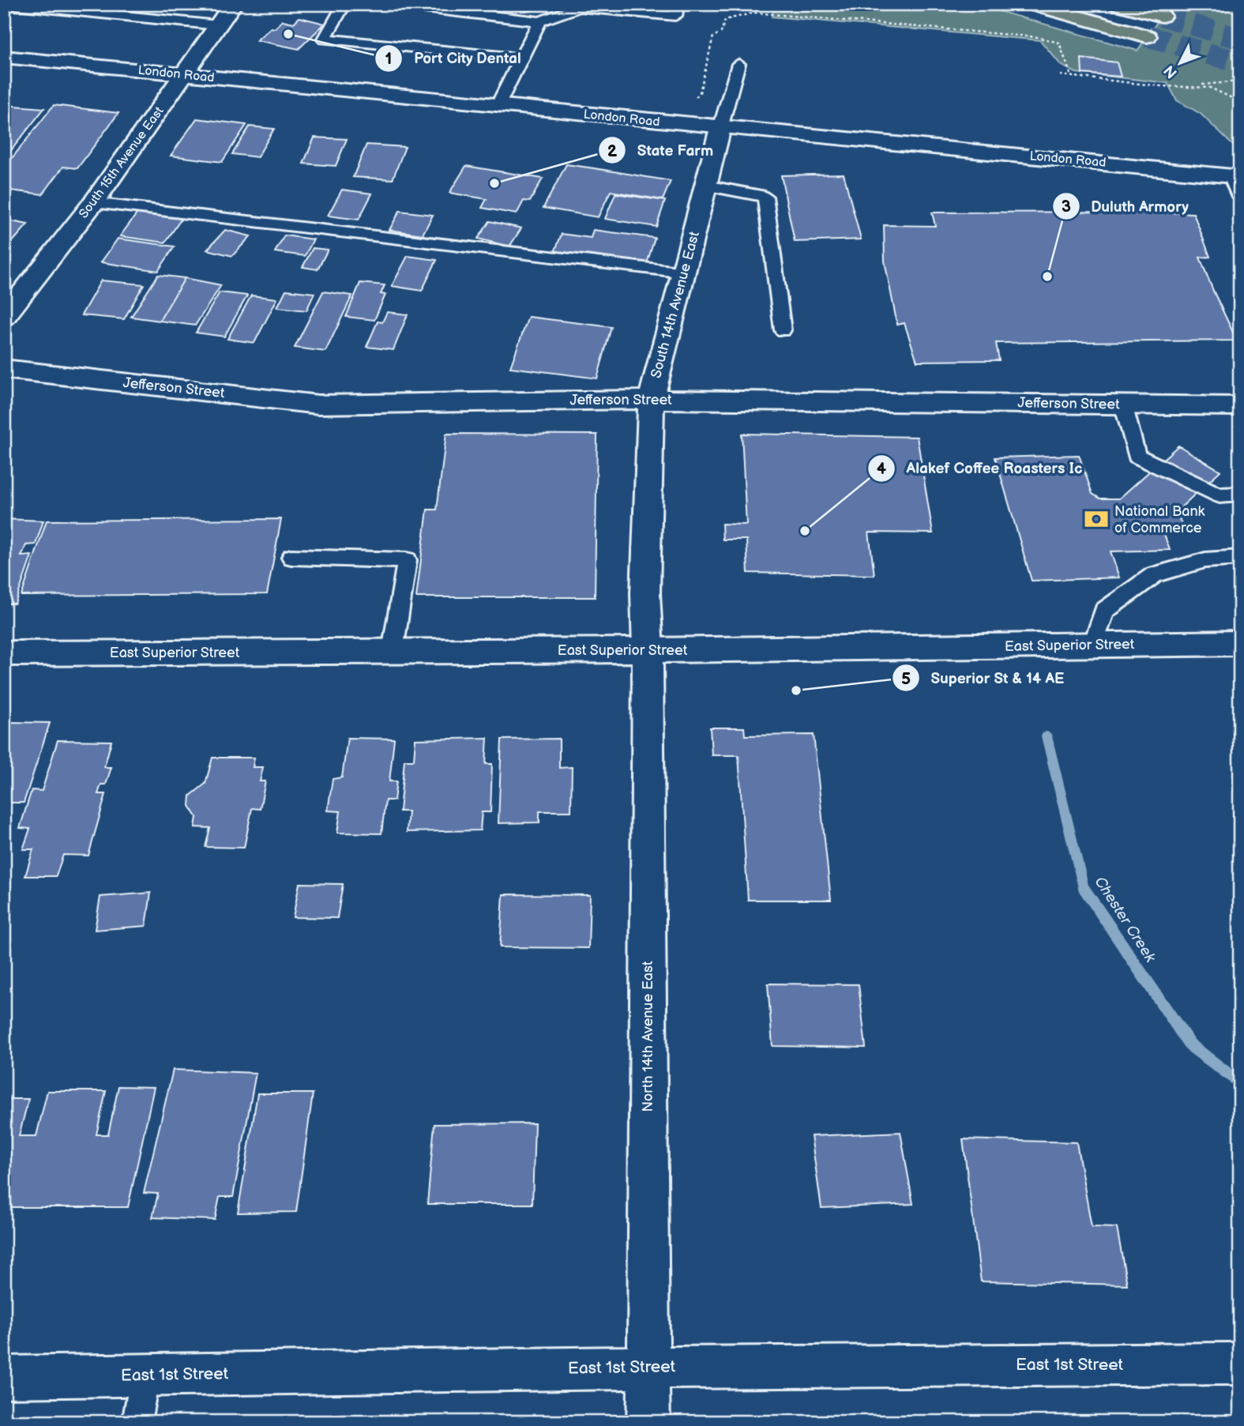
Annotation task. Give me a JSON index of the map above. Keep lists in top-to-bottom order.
{
  "streets": {
    "street": [
      "London Road",
      "South 15th Avenue East",
      "South 14th Avenue East",
      "Jefferson Street",
      "East Superior Street",
      "North 14th Avenue East",
      "East 1st Street"
    ]
  },
  "crossings": [
    ["London Road", "South 15th Avenue East"],
    ["London Road", "South 14th Avenue East"],
    ["South 14th Avenue East", "Jefferson Street"],
    ["South 14th Avenue East", "East Superior Street"],
    ["South 14th Avenue East", "North 14th Avenue East"],
    ["East Superior Street", "North 14th Avenue East"],
    ["North 14th Avenue East", "East 1st Street"]
  ],
  "water": ["Chester Creek"],
  "places": {
    "other": [
      "Port City Dental",
      "State Farm",
      "Duluth Armory",
      "Alakef Coffee Roasters Ic",
      "Superior St & 14 AE"
    ],
    "bank": ["National Bank of Commerce"]
  },
  "north": "bottom left"
}
